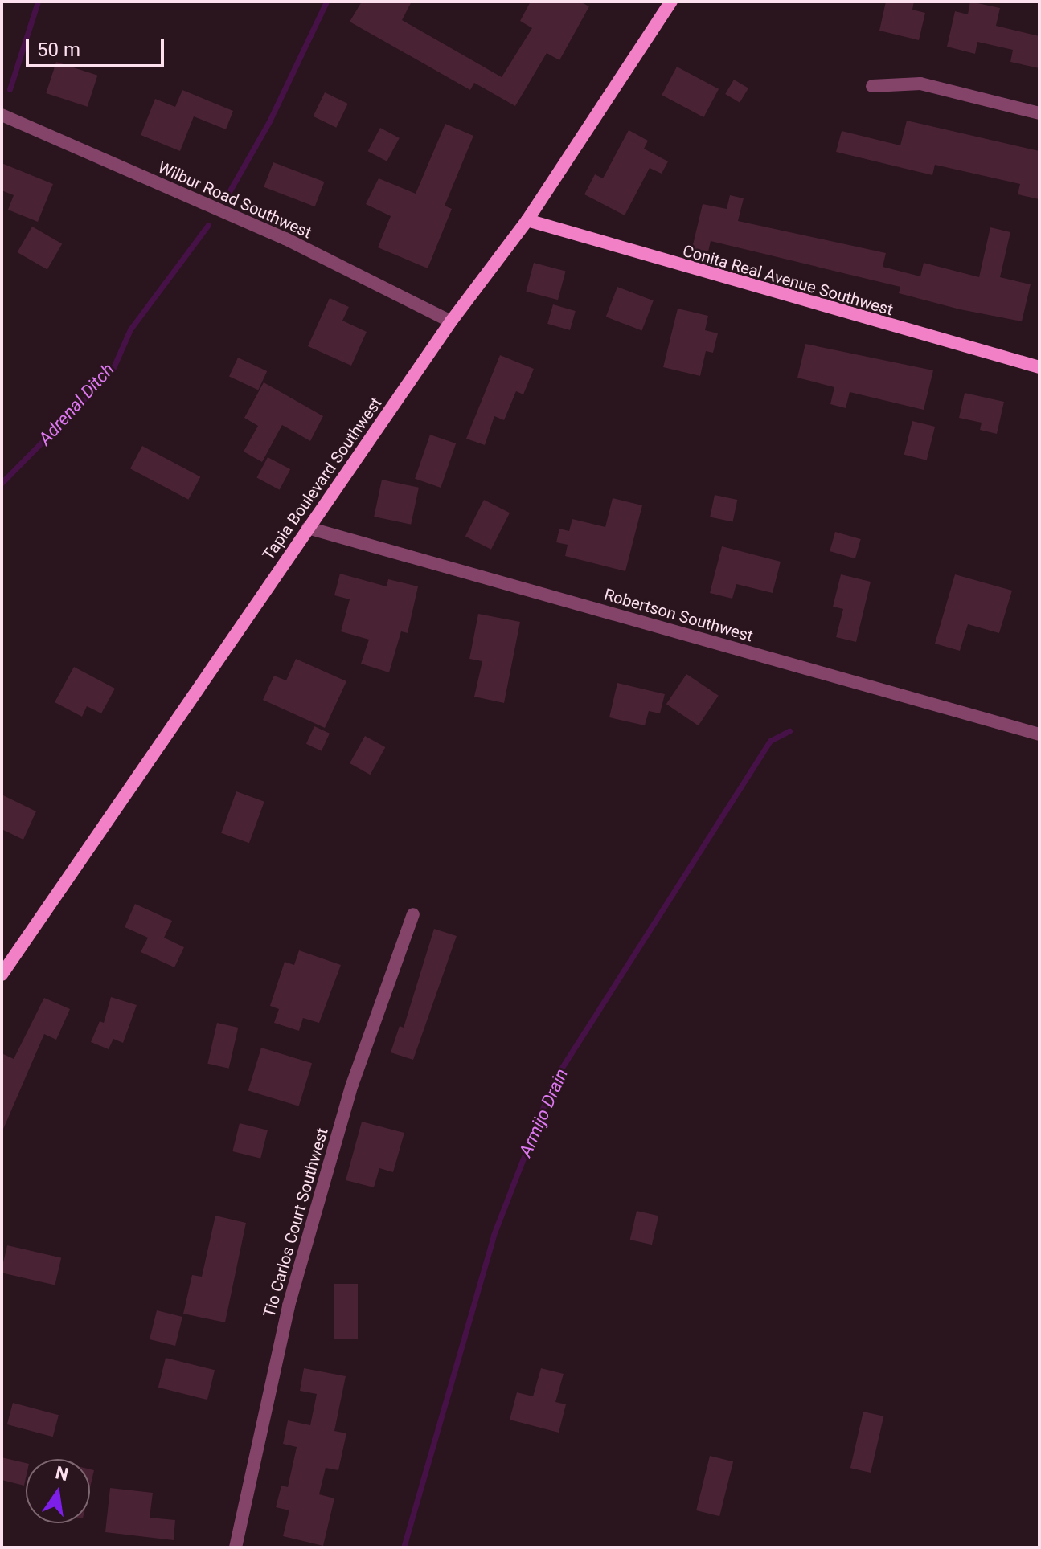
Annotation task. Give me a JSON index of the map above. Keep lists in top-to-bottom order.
{
  "streets": {
    "street": [
      "Wilbur Road Southwest",
      "Conita Real Avenue Southwest",
      "Tapia Boulevard Southwest",
      "Robertson Southwest",
      "Tio Carlos Court Southwest"
    ]
  },
  "crossings": [
    ["Wilbur Road Southwest", "Tapia Boulevard Southwest"],
    ["Conita Real Avenue Southwest", "Tapia Boulevard Southwest"],
    ["Tapia Boulevard Southwest", "Robertson Southwest"]
  ],
  "water": ["Adrenal Ditch", "Armijo Drain"],
  "scale_bar": "50 m",
  "north": "top"
}
